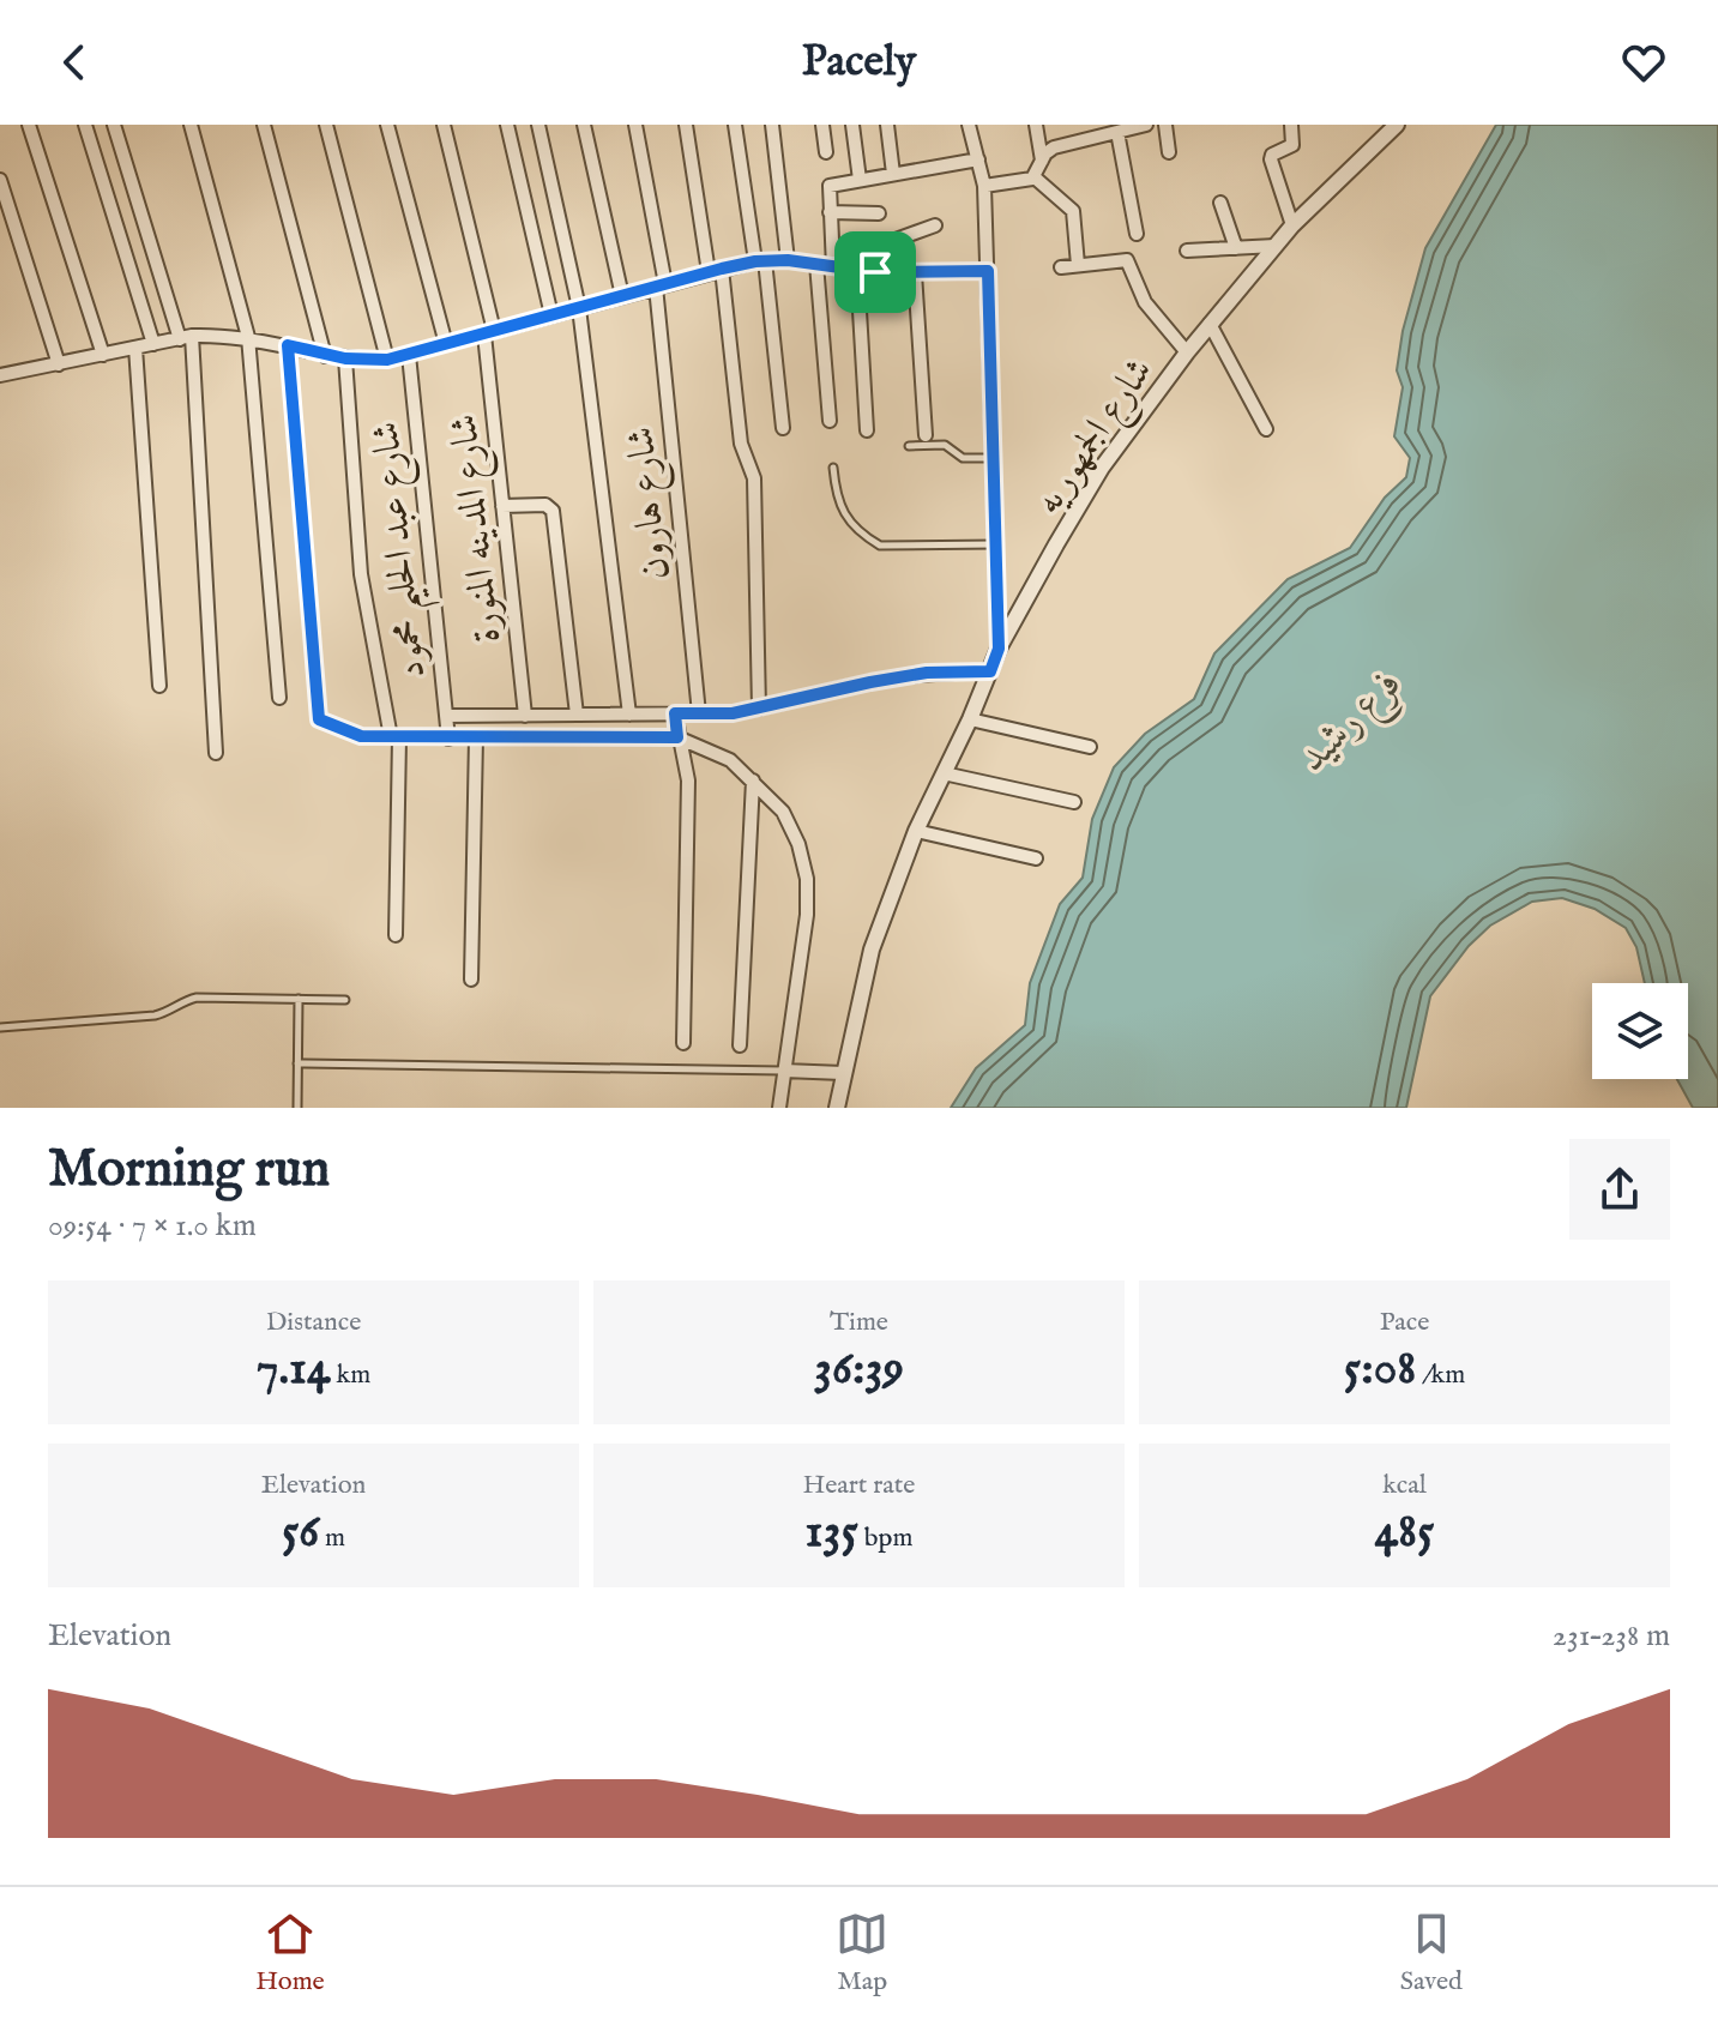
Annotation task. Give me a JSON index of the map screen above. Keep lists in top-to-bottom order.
{
  "streets": {
    "street": [
      "شارع الجمهوريه",
      "شارع هارون",
      "شارع المدينه المنورة",
      "شارع عبد الحليم محمود"
    ]
  },
  "water": ["فرع رشيد"],
  "page": {
    "header": "Pacely",
    "heading": ["Morning run", "09:54 · 7 × 1.0 km"],
    "stats": [
      ["Distance", "7.14 km"],
      ["Time", "36:39"],
      ["Pace", "5:08 /km"],
      ["Elevation", "56 m"],
      ["Heart rate", "135 bpm"],
      ["kcal", "485"]
    ],
    "chart": ["Elevation", "231–238 m"],
    "tabs": ["Home", "Map", "Saved"]
  }
}
